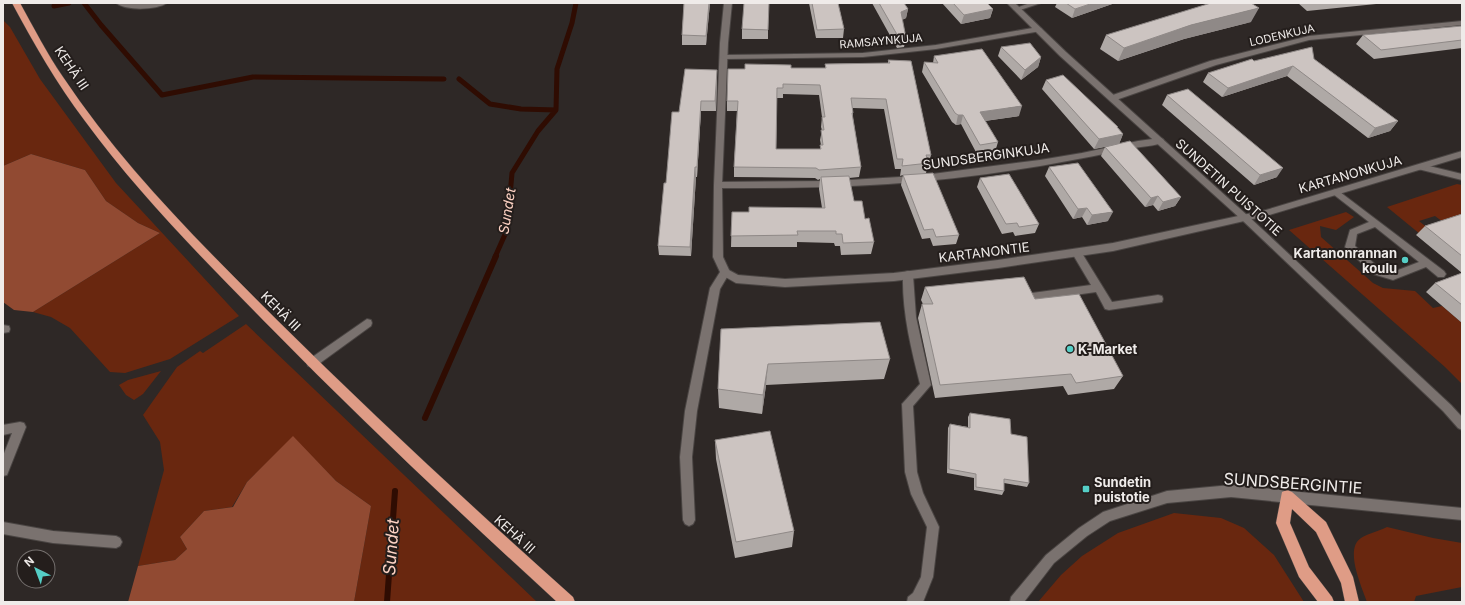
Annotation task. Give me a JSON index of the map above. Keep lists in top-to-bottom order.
{
  "streets": {
    "highway": ["KEHÄ III"],
    "street": [
      "LODENKUJA",
      "RAMSAYNKUJA",
      "SUNDSBERGINKUJA",
      "KARTANONKUJA",
      "SUNDETIN PUISTOTIE",
      "KARTANONTIE",
      "SUNDSBERGINTIE"
    ]
  },
  "crossings": [
    ["LODENKUJA", "SUNDETIN PUISTOTIE"],
    ["RAMSAYNKUJA", "SUNDETIN PUISTOTIE"],
    ["SUNDSBERGINKUJA", "SUNDETIN PUISTOTIE"],
    ["KARTANONKUJA", "SUNDETIN PUISTOTIE"],
    ["KARTANONKUJA", "KARTANONTIE"],
    ["SUNDETIN PUISTOTIE", "KARTANONTIE"]
  ],
  "water": ["Sundet"],
  "places": {
    "other": ["Kartanonrannan koulu", "K-Market"],
    "transit": ["Sundetin puistotie"]
  },
  "north": "top left"
}
